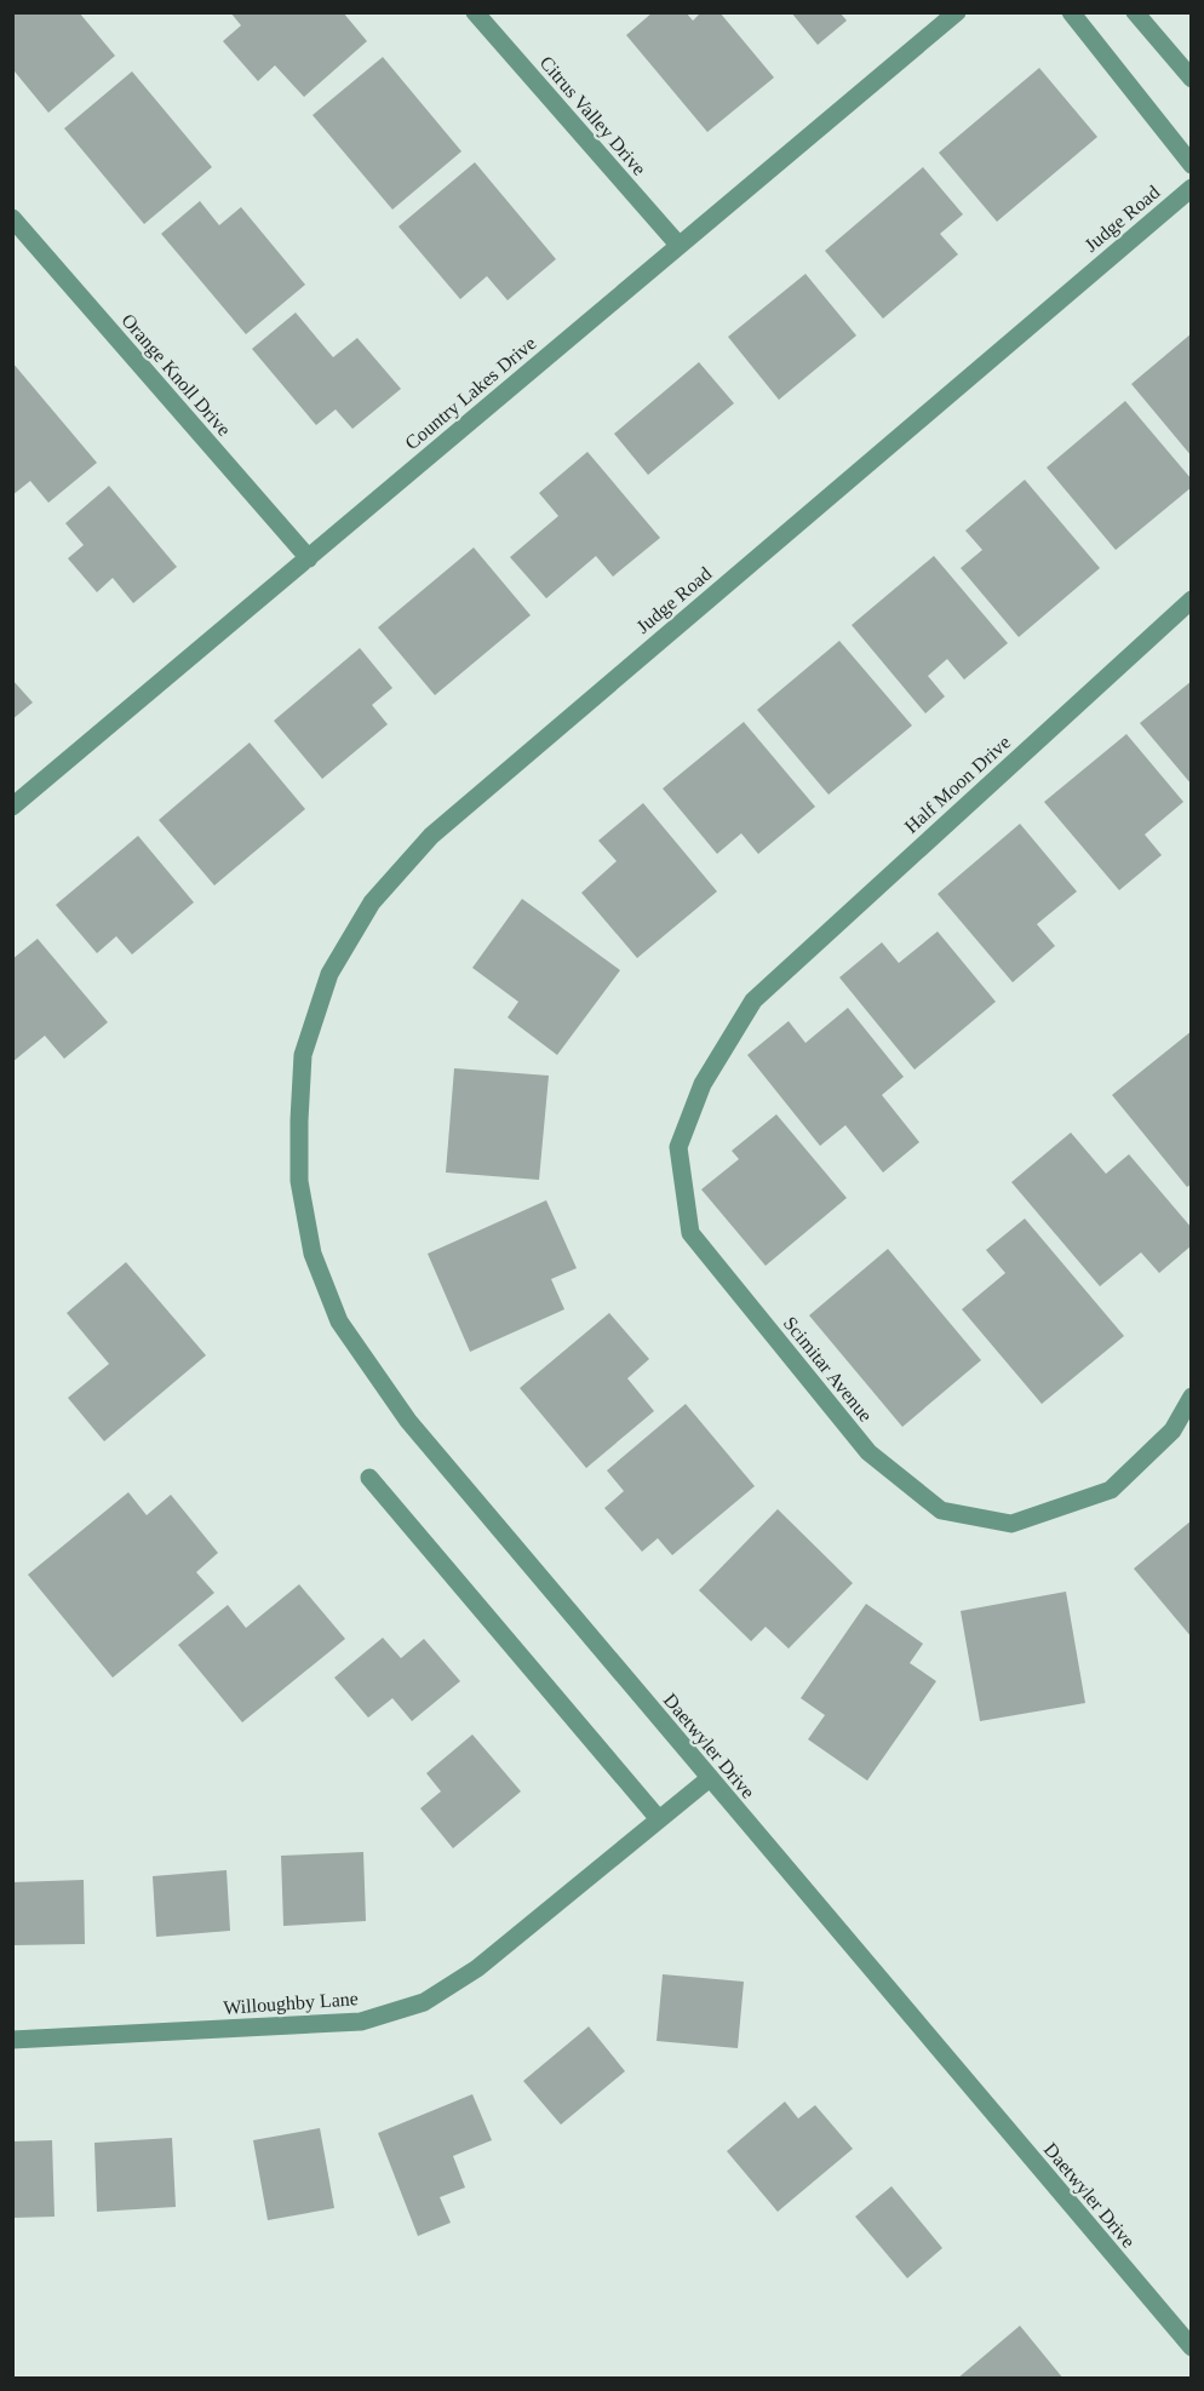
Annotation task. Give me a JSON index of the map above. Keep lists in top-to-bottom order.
{
  "streets": {
    "street": [
      "Citrus Valley Drive",
      "Judge Road",
      "Orange Knoll Drive",
      "Country Lakes Drive",
      "Half Moon Drive",
      "Scimitar Avenue",
      "Daetwyler Drive",
      "Willoughby Lane"
    ]
  },
  "crossings": [
    ["Citrus Valley Drive", "Country Lakes Drive"],
    ["Judge Road", "Daetwyler Drive"],
    ["Orange Knoll Drive", "Country Lakes Drive"],
    ["Half Moon Drive", "Scimitar Avenue"],
    ["Daetwyler Drive", "Willoughby Lane"]
  ]
}
